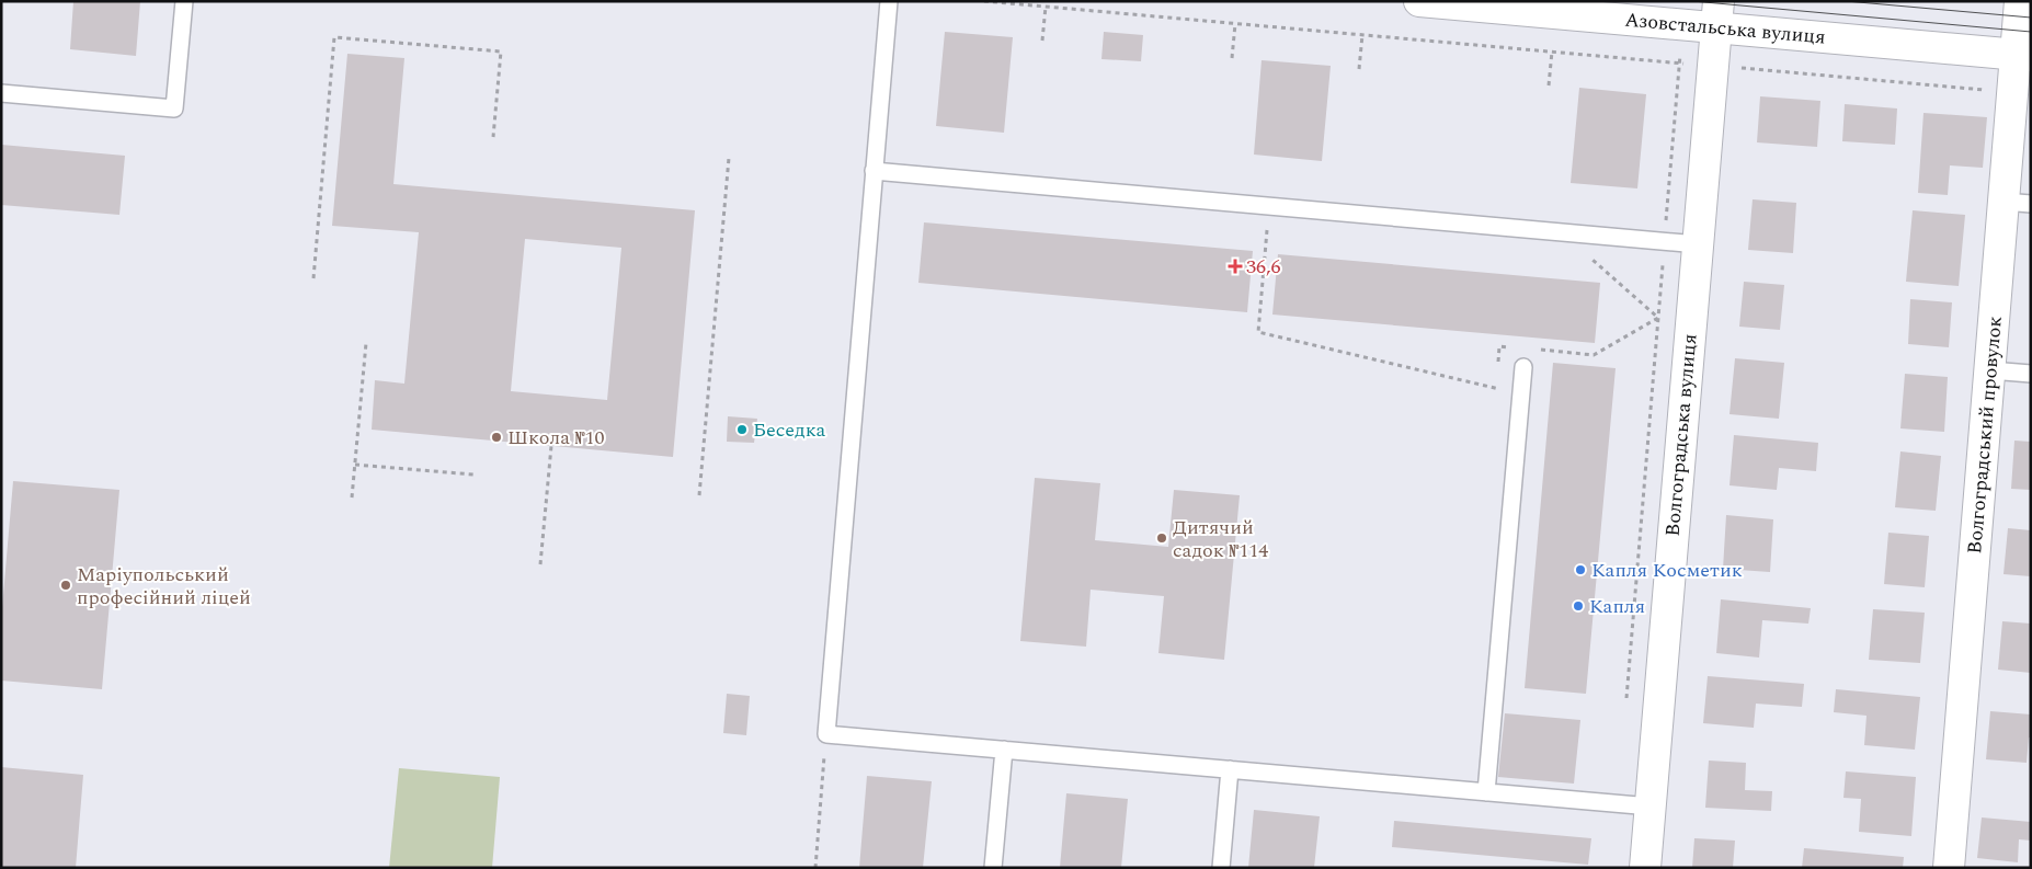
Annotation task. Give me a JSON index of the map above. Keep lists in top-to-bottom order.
{
  "streets": {
    "street": ["Азовстальська вулиця", "Волгоградська вулиця", "Волгоградський провулок"]
  },
  "crossings": [
    ["Азовстальська вулиця", "Волгоградська вулиця"],
    ["Азовстальська вулиця", "Волгоградський провулок"]
  ],
  "places": {
    "health": ["36,6"],
    "other": [
      "Беседка",
      "Школа №10",
      "Дитячий садок №114",
      "Капля Косметик",
      "Маріупольський професійний ліцей",
      "Капля"
    ]
  }
}
